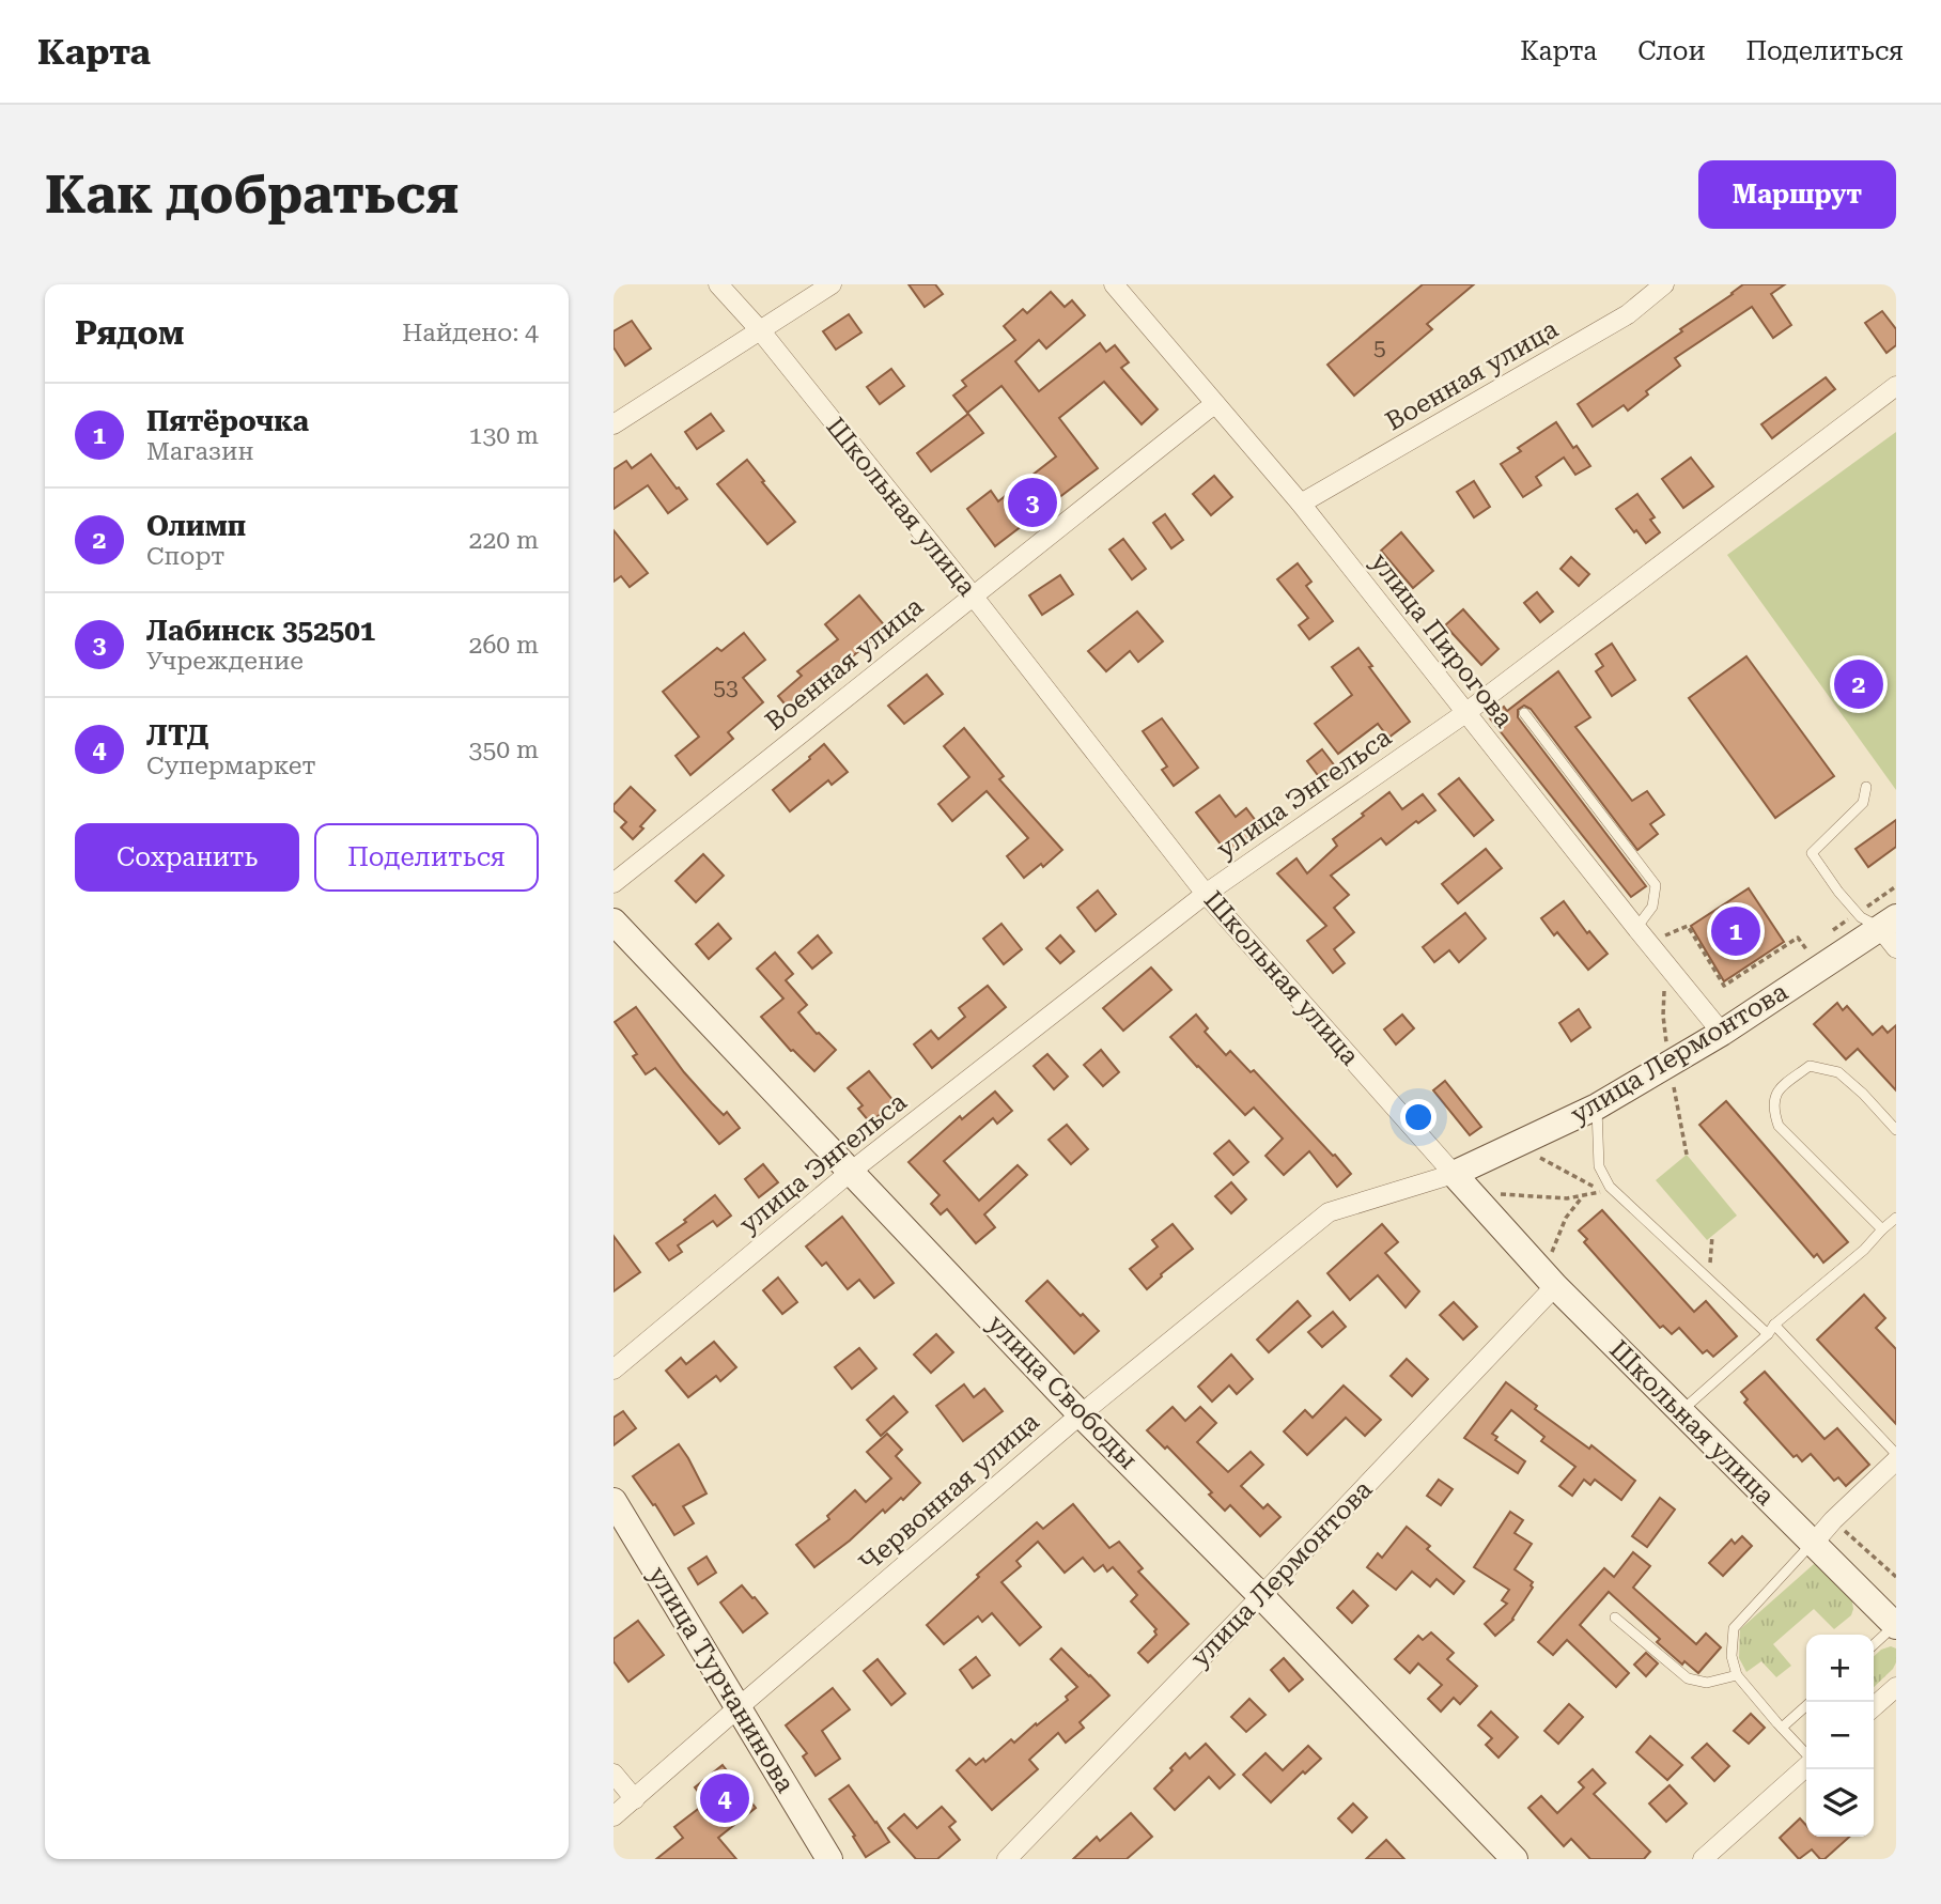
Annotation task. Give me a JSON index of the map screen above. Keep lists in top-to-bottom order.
{
  "streets": {
    "street": [
      "Военная улица",
      "Школьная улица",
      "улица Пирогова",
      "улица Энгельса",
      "улица Лермонтова",
      "улица Свободы",
      "Червонная улица",
      "улица Турчанинова"
    ]
  },
  "crossings": [
    ["Военная улица", "Школьная улица"],
    ["Военная улица", "улица Пирогова"],
    ["Школьная улица", "улица Энгельса"],
    ["Школьная улица", "улица Лермонтова"],
    ["Школьная улица", "Червонная улица"],
    ["улица Пирогова", "улица Энгельса"],
    ["улица Пирогова", "улица Лермонтова"],
    ["улица Энгельса", "улица Свободы"],
    ["улица Лермонтова", "улица Свободы"],
    ["улица Лермонтова", "Червонная улица"],
    ["улица Свободы", "Червонная улица"],
    ["Червонная улица", "улица Турчанинова"]
  ],
  "house_numbers": ["5", "53"],
  "page": {
    "header": "Карта",
    "nav": ["Карта", "Слои", "Поделиться"],
    "buttons": [
      "Маршрут",
      ["Сохранить", "Поделиться"]
    ],
    "title": "Как добраться",
    "heading": ["Рядом", "Найдено: 4"],
    "list": [
      {
        "mark": "1",
        "name": "Пятёрочка",
        "note": "Магазин",
        "value": "130 m"
      },
      {
        "mark": "2",
        "name": "Олимп",
        "note": "Спорт",
        "value": "220 m"
      },
      {
        "mark": "3",
        "name": "Лабинск 352501",
        "note": "Учреждение",
        "value": "260 m"
      },
      {
        "mark": "4",
        "name": "ЛТД",
        "note": "Супермаркет",
        "value": "350 m"
      }
    ],
    "pins": [
      "3",
      "2",
      "1",
      "4"
    ],
    "map_buttons": ["+", "−"]
  }
}
